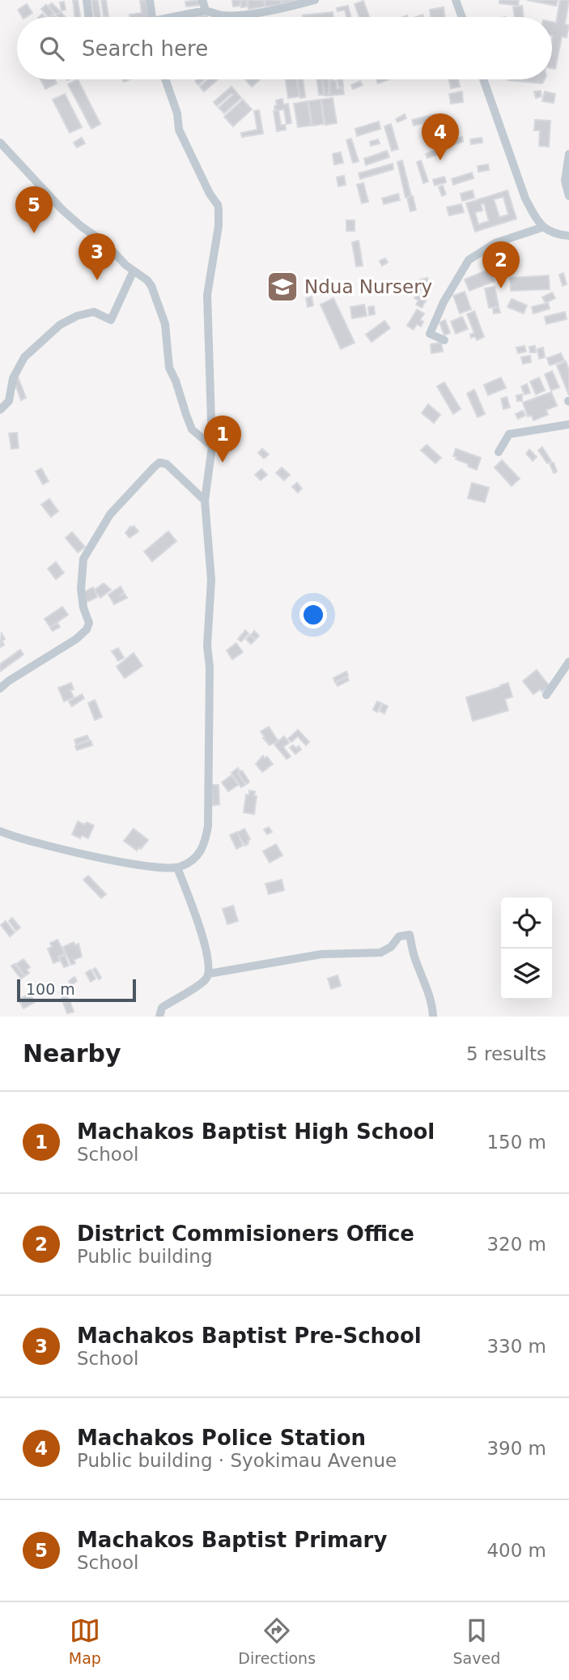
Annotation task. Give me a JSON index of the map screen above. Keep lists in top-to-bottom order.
{
  "places": {
    "school or university": ["Ndua Nursery"]
  },
  "scale_bar": "100 m",
  "page": {
    "search": "Search here",
    "pins": [
      "4",
      "5",
      "3",
      "2",
      "1"
    ],
    "scale": "100 m",
    "heading": ["Nearby", "5 results"],
    "list": [
      {
        "mark": "1",
        "name": "Machakos Baptist High School",
        "note": "School",
        "value": "150 m"
      },
      {
        "mark": "2",
        "name": "District Commisioners Office",
        "note": "Public building",
        "value": "320 m"
      },
      {
        "mark": "3",
        "name": "Machakos Baptist Pre-School",
        "note": "School",
        "value": "330 m"
      },
      {
        "mark": "4",
        "name": "Machakos Police Station",
        "note": "Public building · Syokimau Avenue",
        "value": "390 m"
      },
      {
        "mark": "5",
        "name": "Machakos Baptist Primary",
        "note": "School",
        "value": "400 m"
      }
    ],
    "nav": ["Map", "Directions", "Saved"]
  }
}
